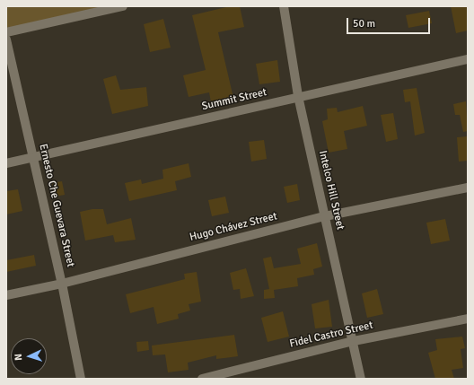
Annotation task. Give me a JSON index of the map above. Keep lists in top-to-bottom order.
{
  "streets": {
    "street": [
      "Summit Street",
      "Intelco Hill Street",
      "Ernesto Che Guevara Street",
      "Hugo Chávez Street",
      "Fidel Castro Street"
    ]
  },
  "crossings": [
    ["Summit Street", "Intelco Hill Street"],
    ["Summit Street", "Ernesto Che Guevara Street"],
    ["Intelco Hill Street", "Hugo Chávez Street"],
    ["Intelco Hill Street", "Fidel Castro Street"],
    ["Ernesto Che Guevara Street", "Hugo Chávez Street"]
  ],
  "scale_bar": "50 m",
  "north": "left"
}
